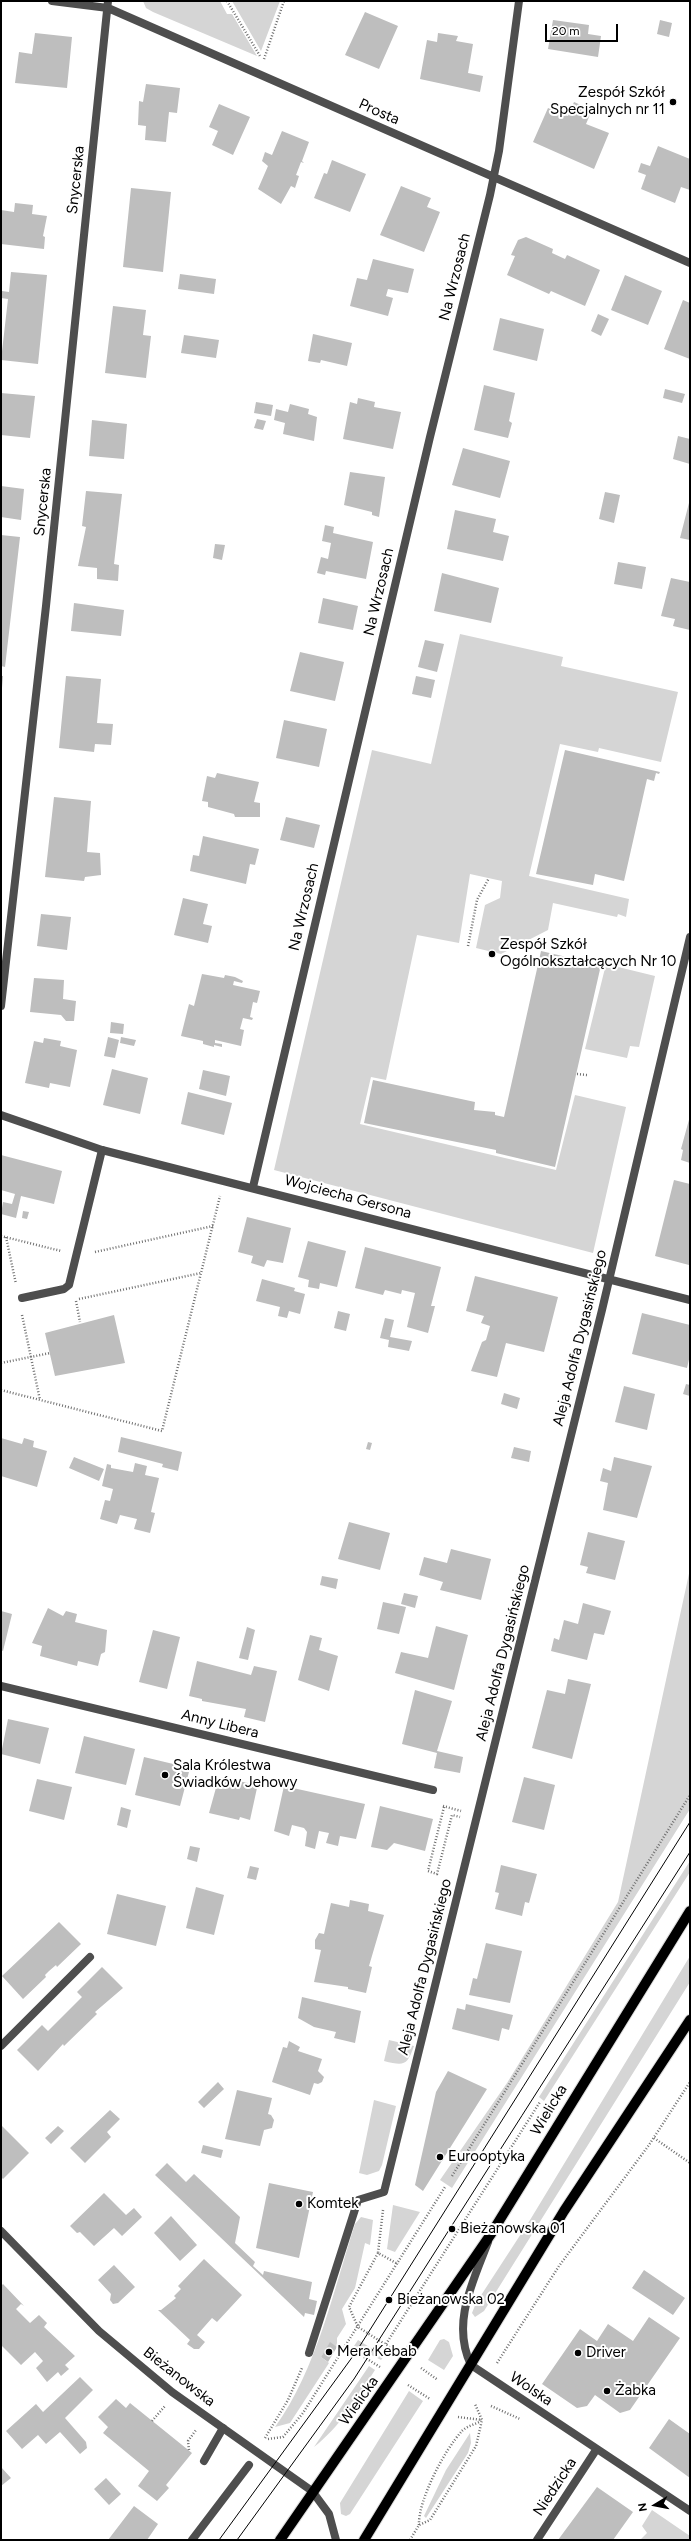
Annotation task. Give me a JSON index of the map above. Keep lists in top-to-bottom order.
{
  "streets": {
    "main road": ["Wielicka"],
    "street": [
      "Prosta",
      "Snycerska",
      "Na Wrzosach",
      "Wojciecha Gersona",
      "Aleja Adolfa Dygasińskiego",
      "Anny Libera",
      "Bieżanowska",
      "Wolska",
      "Niedzicka"
    ]
  },
  "crossings": [
    ["Prosta", "Snycerska"],
    ["Prosta", "Na Wrzosach"],
    ["Na Wrzosach", "Wojciecha Gersona"],
    ["Wojciecha Gersona", "Aleja Adolfa Dygasińskiego"],
    ["Wielicka", "Bieżanowska"],
    ["Wolska", "Niedzicka"]
  ],
  "places": [
    "Zespół Szkół Specjalnych nr 11",
    "Zespół Szkół Ogólnokształcących Nr 10",
    "Sala Królestwa Świadków Jehowy",
    "Eurooptyka",
    "Komtek",
    "Bieżanowska 01",
    "Bieżanowska 02",
    "Mera Kebab",
    "Driver",
    "Żabka"
  ],
  "scale_bar": "20 m",
  "north": "left"
}
